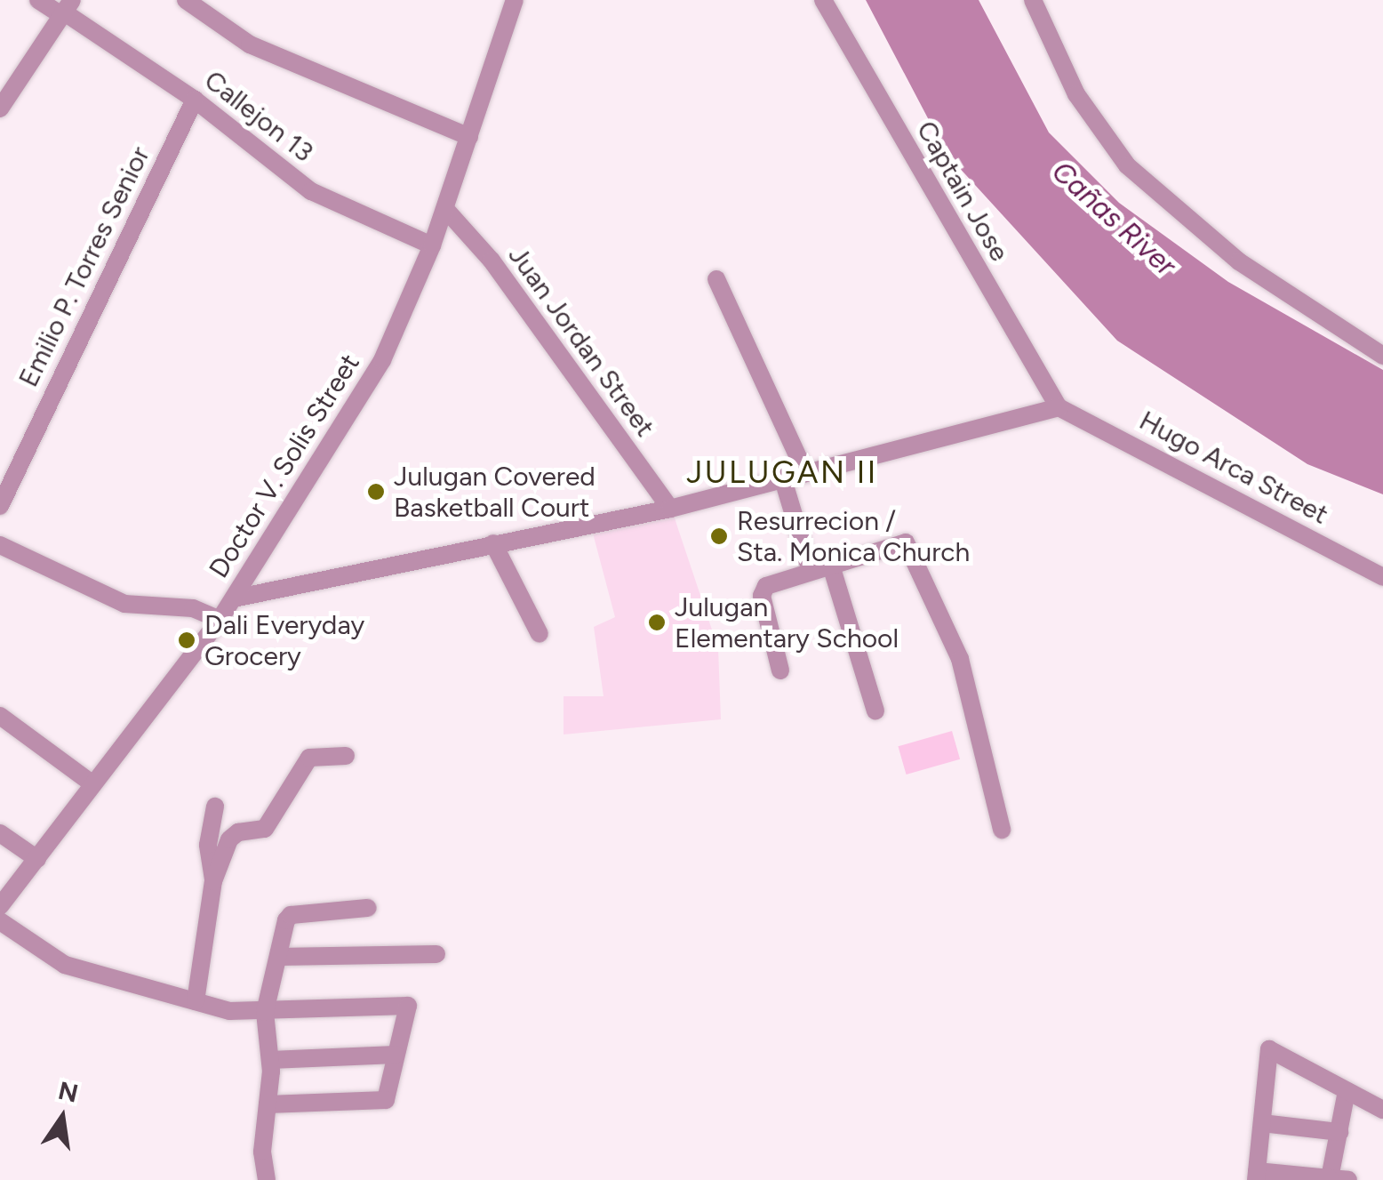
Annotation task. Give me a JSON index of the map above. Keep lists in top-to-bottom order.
{
  "streets": {
    "street": [
      "Callejon 13",
      "Captain Jose",
      "Emilio P. Torres Senior",
      "Juan Jordan Street",
      "Doctor V. Solis Street",
      "Hugo Arca Street"
    ]
  },
  "crossings": [
    ["Callejon 13", "Emilio P. Torres Senior"],
    ["Callejon 13", "Doctor V. Solis Street"],
    ["Captain Jose", "Hugo Arca Street"],
    ["Juan Jordan Street", "Doctor V. Solis Street"]
  ],
  "districts": ["JULUGAN II"],
  "water": ["Cañas River"],
  "places": [
    "Julugan Covered Basketball Court",
    "Resurrecion / Sta. Monica Church",
    "Julugan Elementary School",
    "Dali Everyday Grocery"
  ],
  "north": "top"
}
